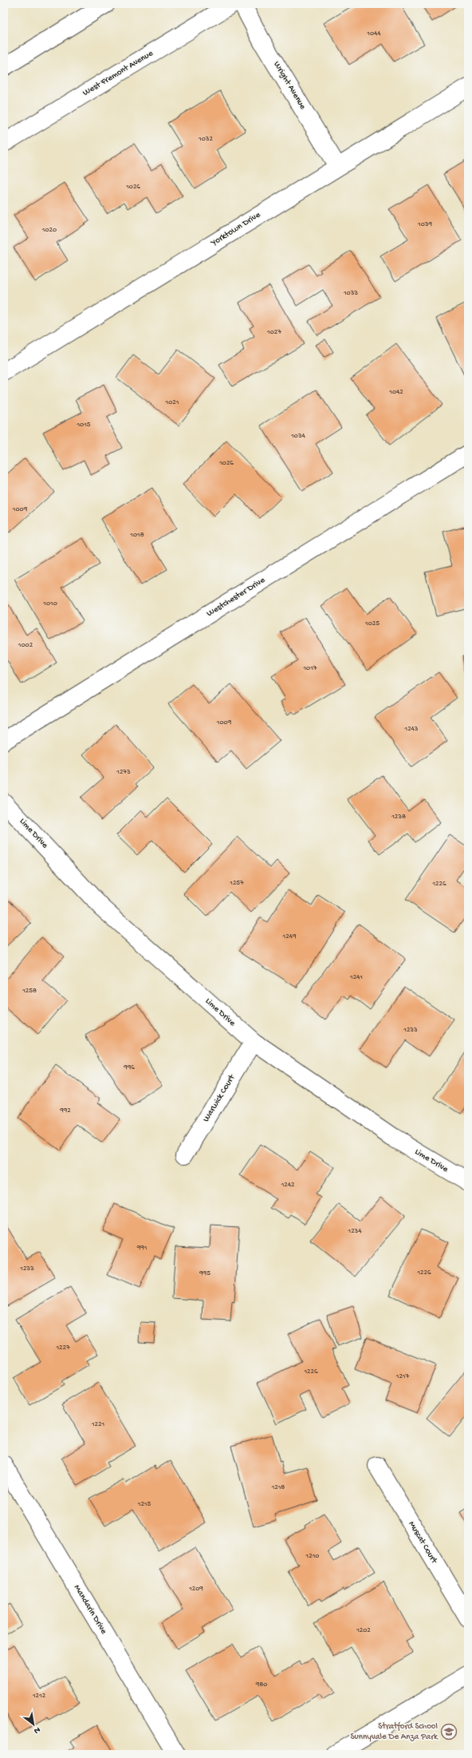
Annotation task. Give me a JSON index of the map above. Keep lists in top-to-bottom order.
{
  "streets": {
    "street": [
      "West Fremont Avenue",
      "Wright Avenue",
      "Yorktown Drive",
      "Westchester Drive",
      "Lime Drive",
      "Warwick Court",
      "Muscat Court",
      "Mandarin Drive"
    ]
  },
  "crossings": [
    ["Wright Avenue", "Yorktown Drive"],
    ["Lime Drive", "Warwick Court"]
  ],
  "places": {
    "school or university": ["Stratford School Sunnyvale De Anza Park"]
  },
  "house_numbers": [
    "1044",
    "1032",
    "1026",
    "1039",
    "1020",
    "1033",
    "1027",
    "1042",
    "1021",
    "1015",
    "1034",
    "1026",
    "1009",
    "1018",
    "1010",
    "1025",
    "1002",
    "1017",
    "1009",
    "1243",
    "1273",
    "1238",
    "1257",
    "1226",
    "1249",
    "1241",
    "1258",
    "1233",
    "996",
    "992",
    "1242",
    "1234",
    "991",
    "1233",
    "1226",
    "995",
    "1227",
    "1226",
    "1217",
    "1221",
    "1218",
    "1215",
    "1210",
    "1209",
    "1202",
    "980",
    "1212"
  ],
  "north": "bottom right"
}
